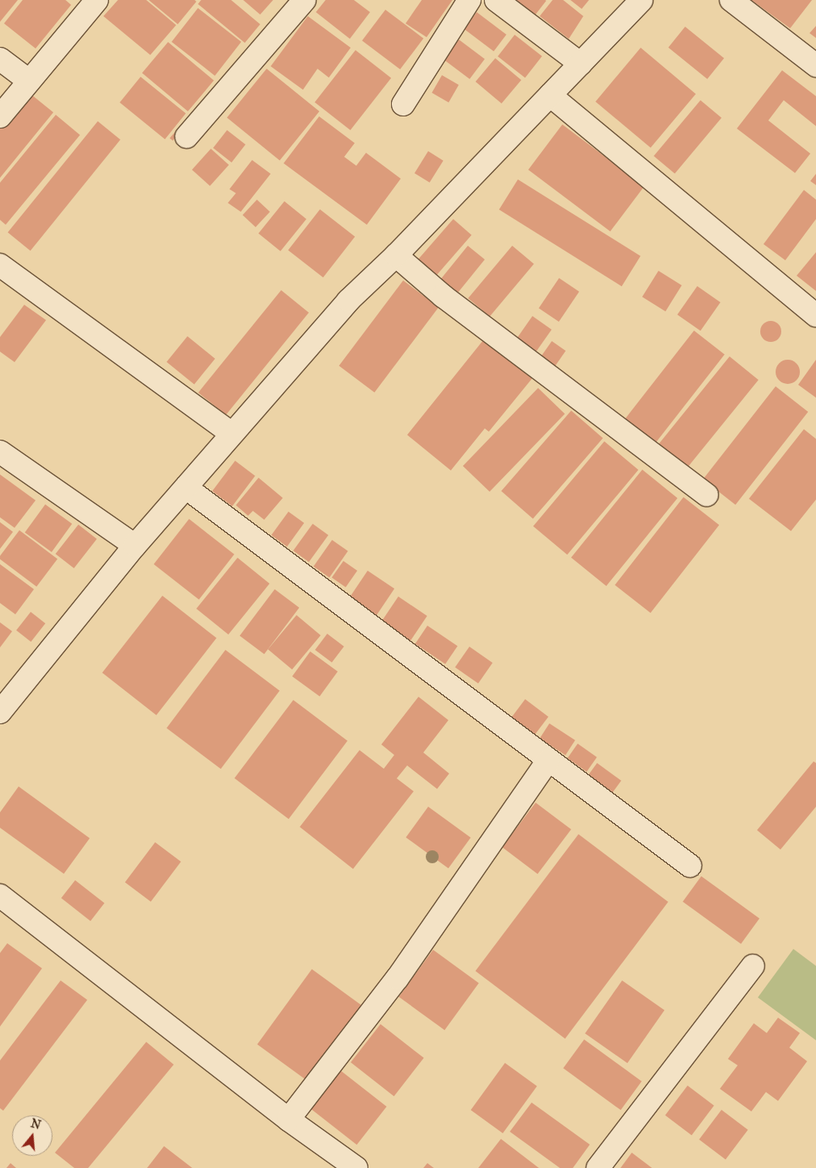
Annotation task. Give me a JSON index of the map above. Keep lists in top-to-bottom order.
{
  "north": "top"
}
